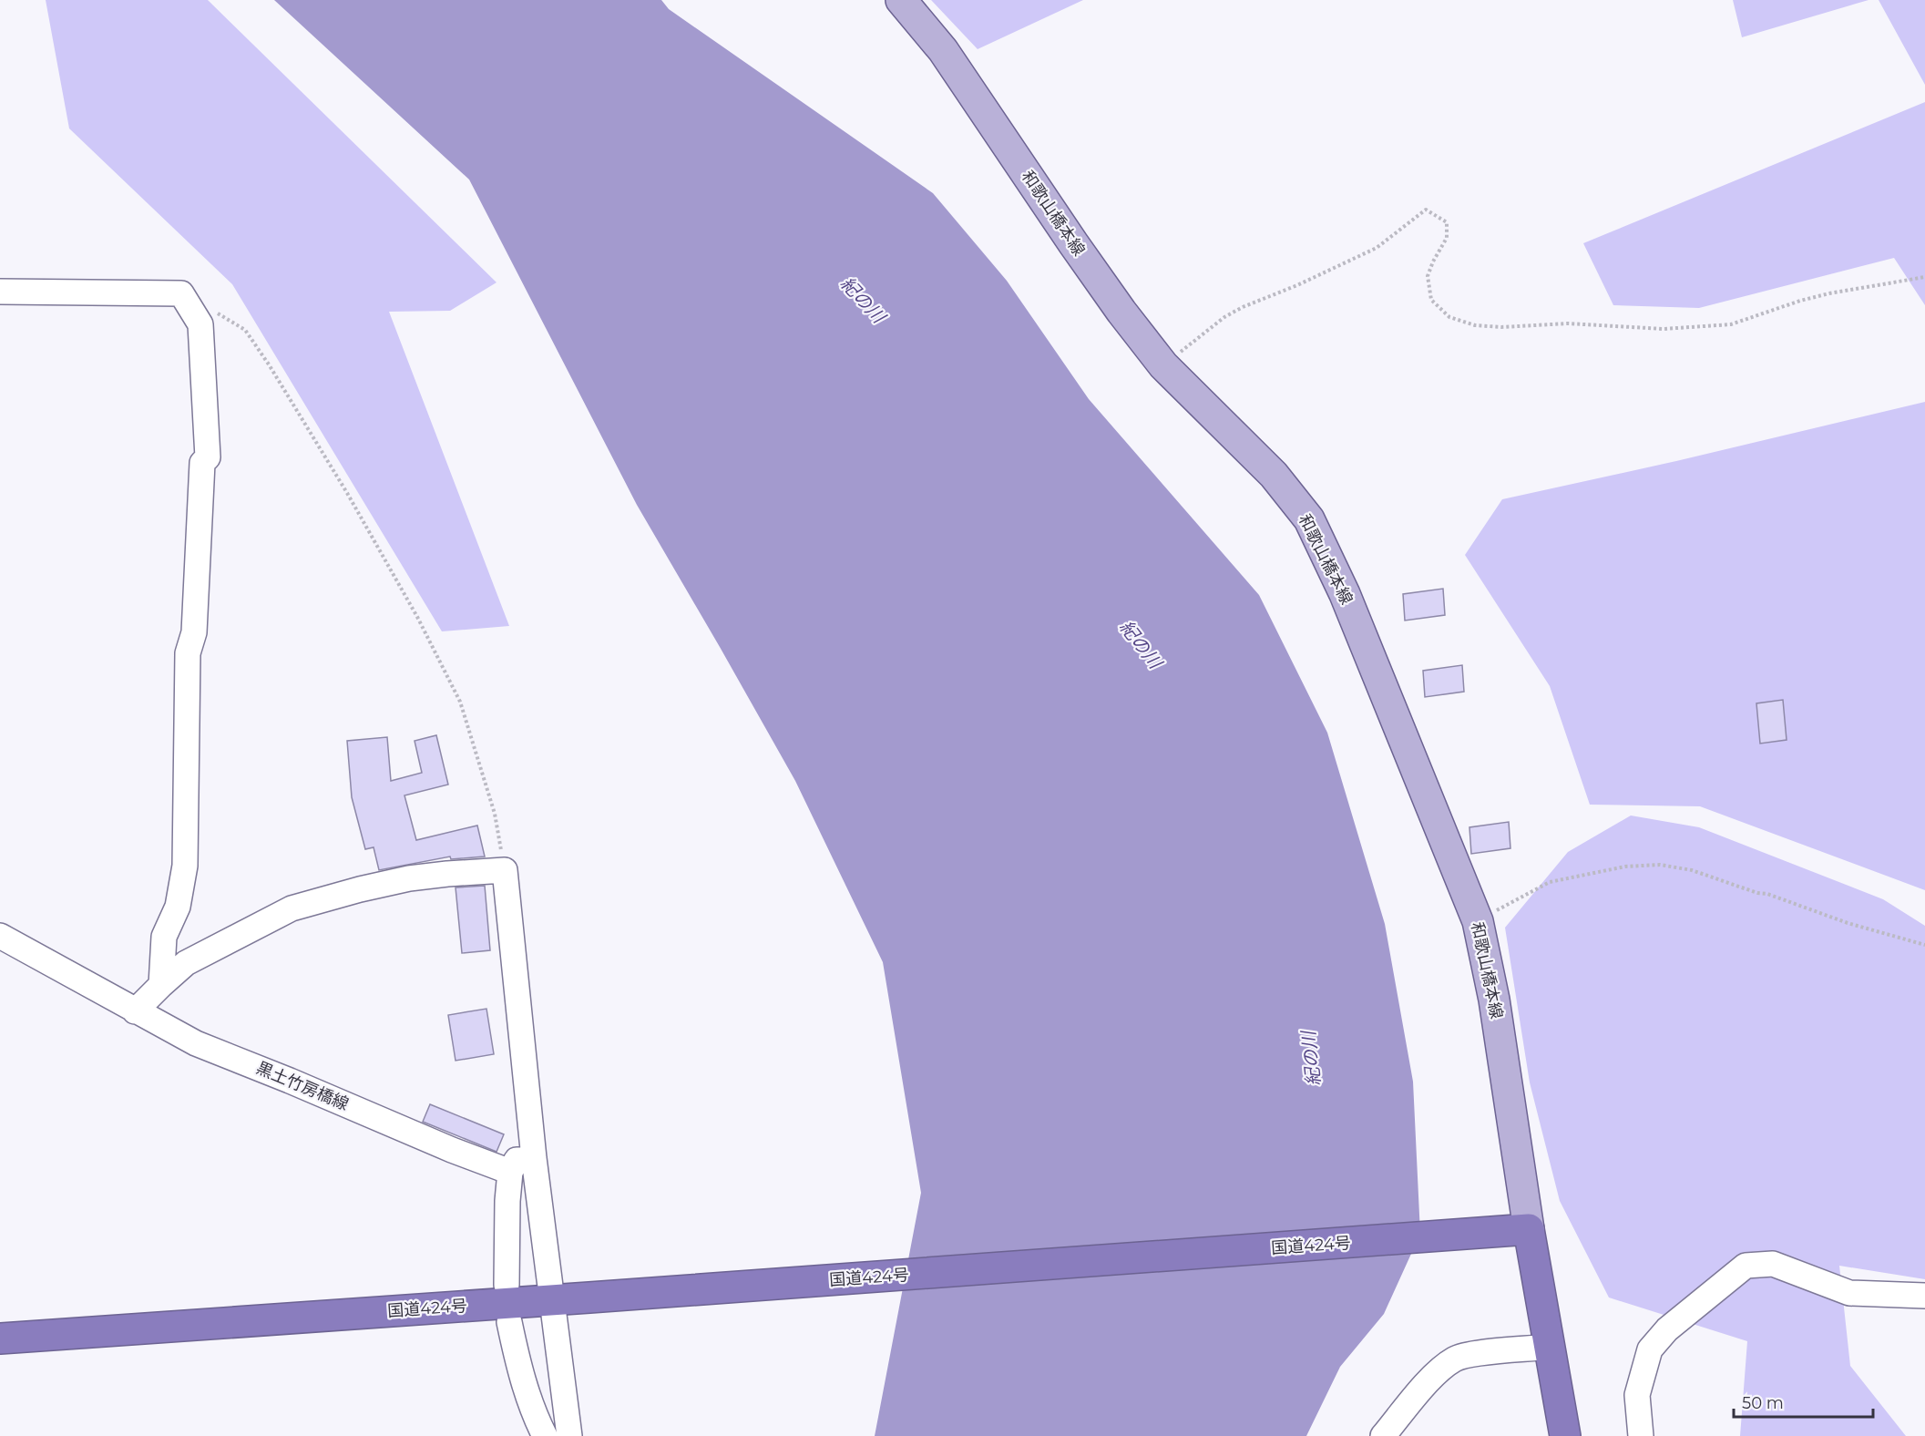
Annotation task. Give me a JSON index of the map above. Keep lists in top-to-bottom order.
{
  "streets": {
    "highway": ["国道424号"],
    "main road": ["和歌山橋本線"],
    "street": ["黒土竹房橋線"]
  },
  "crossings": [
    ["和歌山橋本線", "国道424号"]
  ],
  "water": ["紀の川"],
  "scale_bar": "50 m"
}
